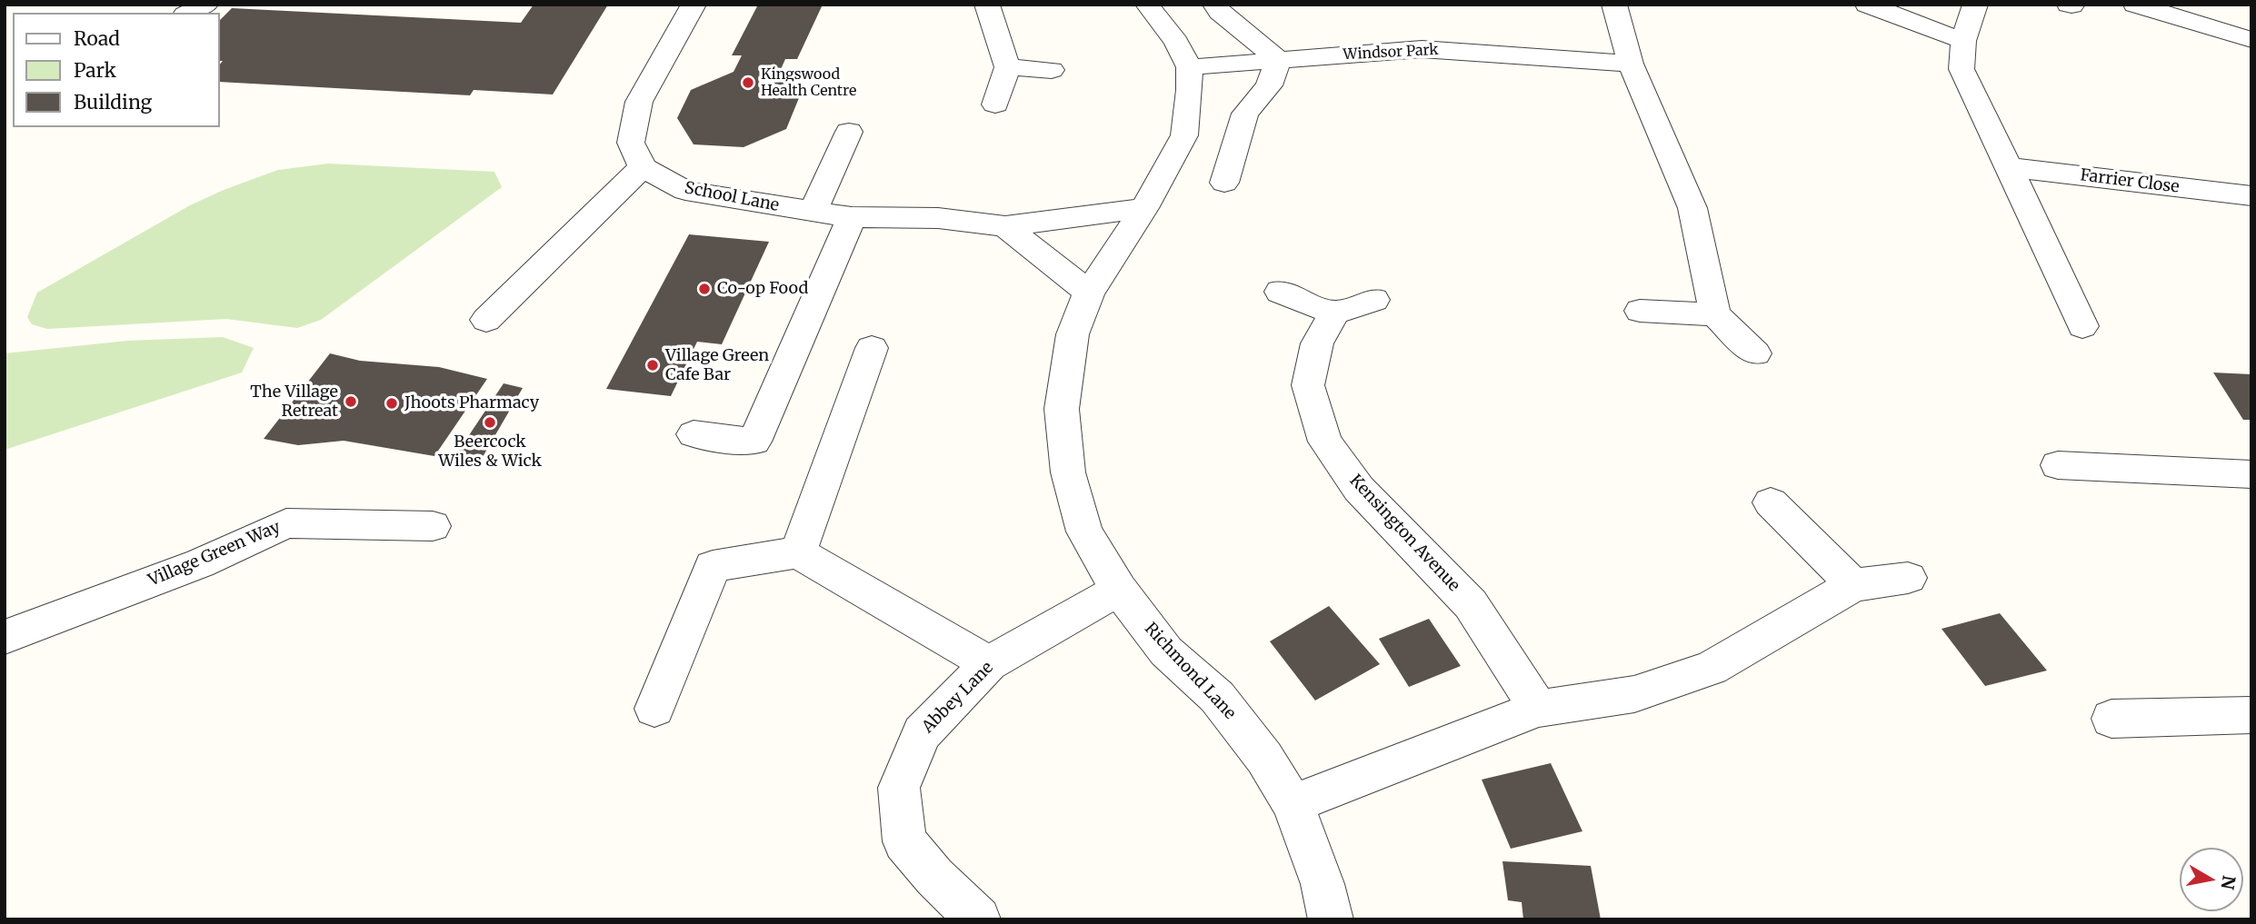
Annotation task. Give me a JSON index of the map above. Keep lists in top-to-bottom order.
{
  "streets": {
    "street": [
      "Windsor Park",
      "Farrier Close",
      "School Lane",
      "Kensington Avenue",
      "Village Green Way",
      "Richmond Lane",
      "Abbey Lane"
    ]
  },
  "crossings": [
    ["Windsor Park", "Richmond Lane"],
    ["School Lane", "Richmond Lane"],
    ["Richmond Lane", "Abbey Lane"]
  ],
  "places": [
    "Kingswood Health Centre",
    "Co-op Food",
    "Village Green Cafe Bar",
    "The Village Retreat",
    "Jhoots Pharmacy",
    "Beercock Wiles & Wick"
  ],
  "legend": ["Road", "Park", "Building"],
  "north": "right"
}
